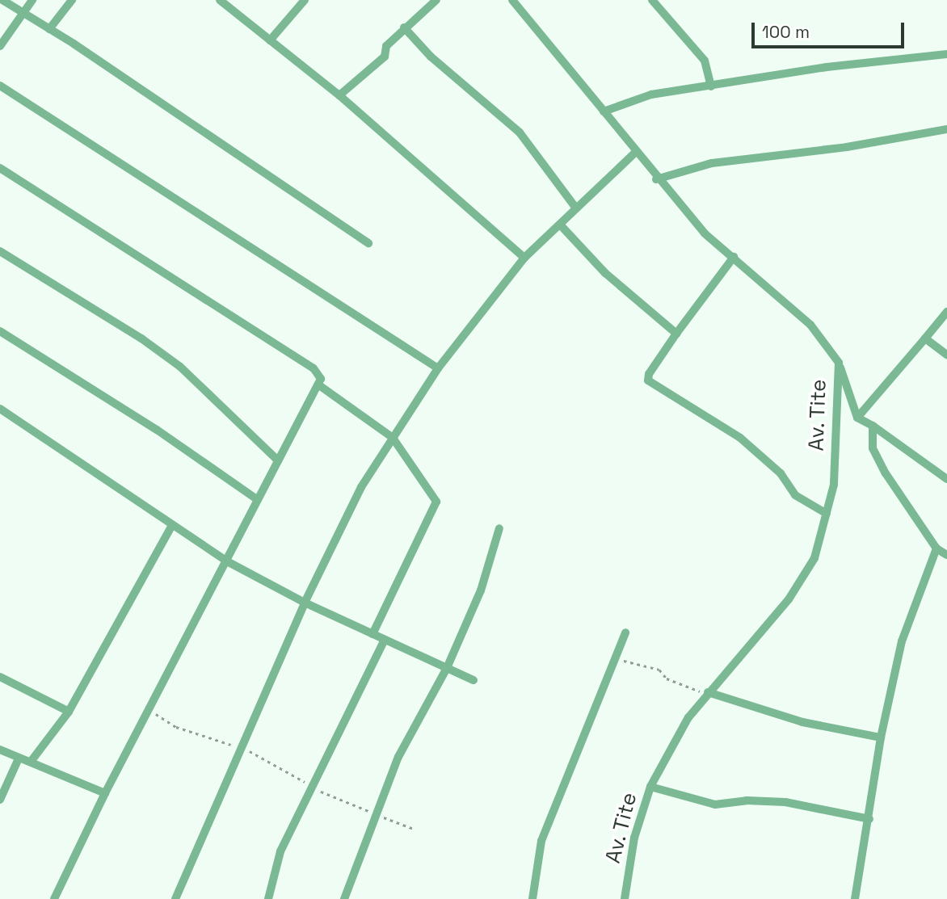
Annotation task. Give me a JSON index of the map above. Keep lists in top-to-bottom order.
{
  "streets": {
    "street": ["Av. Tite"]
  },
  "scale_bar": "100 m"
}
